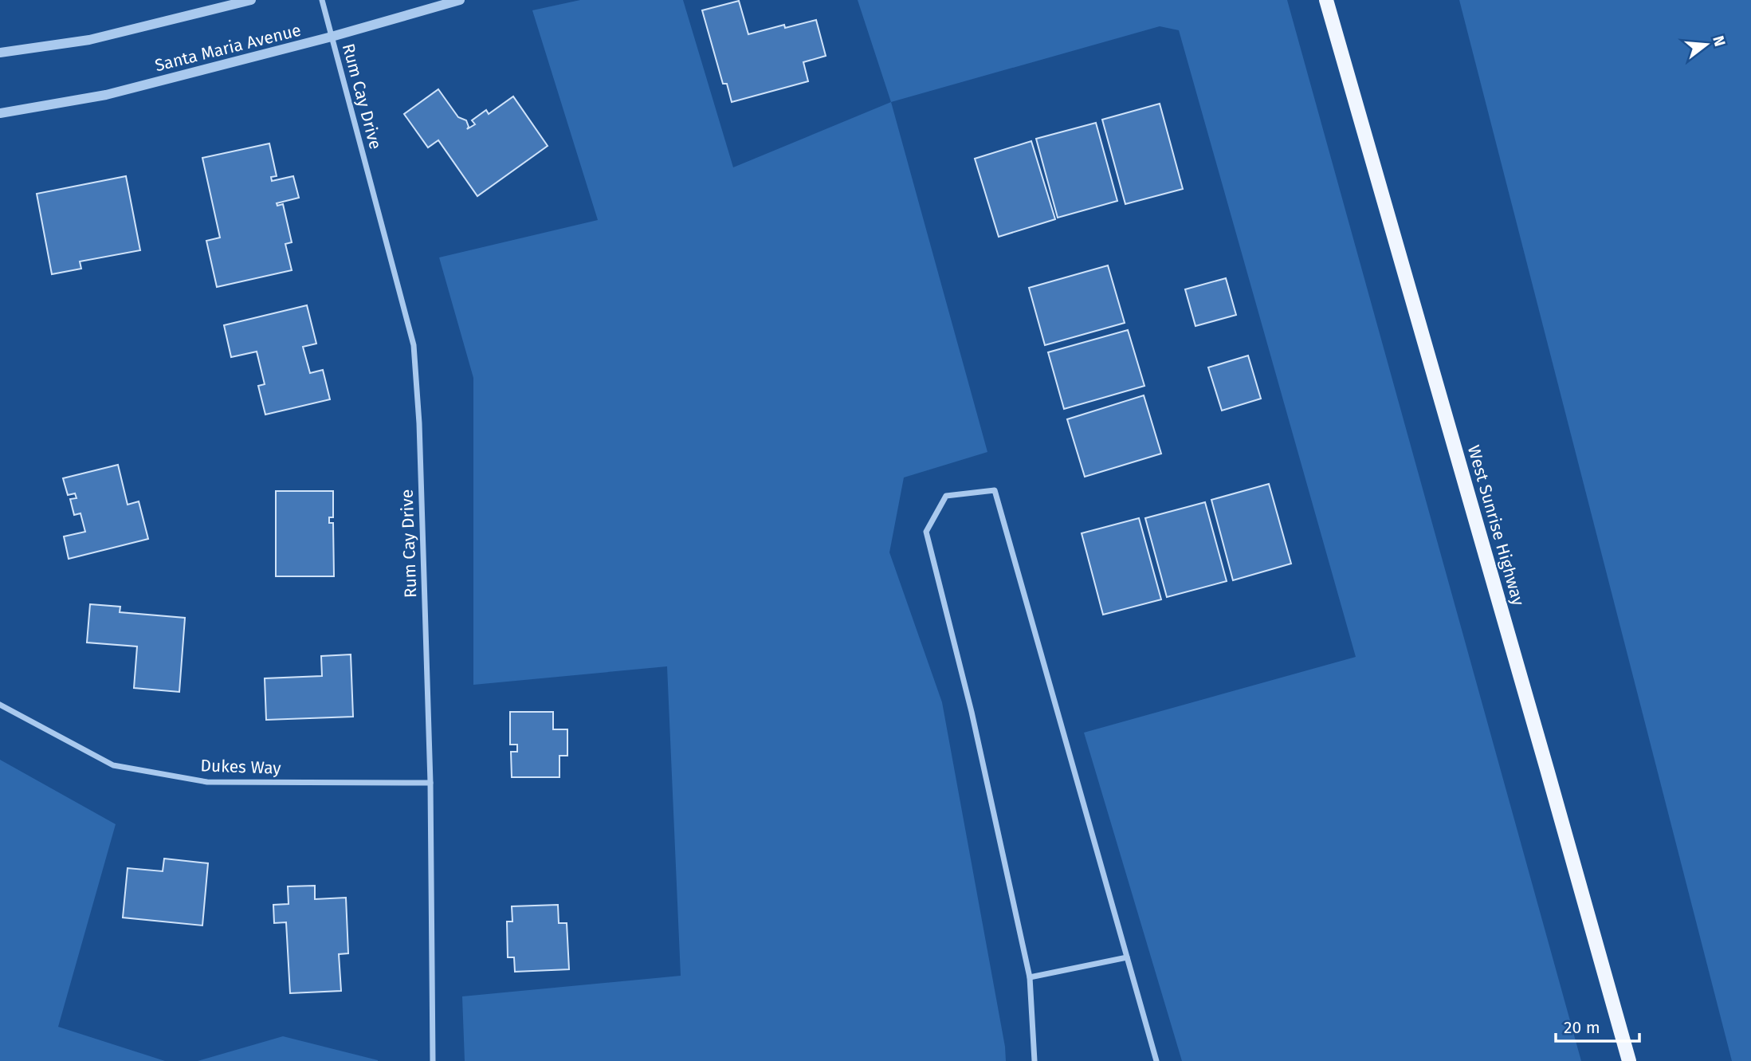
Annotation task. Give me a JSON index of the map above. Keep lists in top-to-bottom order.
{
  "streets": {
    "main road": ["West Sunrise Highway"],
    "street": ["Santa Maria Avenue", "Rum Cay Drive", "Dukes Way"]
  },
  "crossings": [
    ["Santa Maria Avenue", "Rum Cay Drive"],
    ["Rum Cay Drive", "Dukes Way"]
  ],
  "scale_bar": "20 m",
  "north": "right"
}
